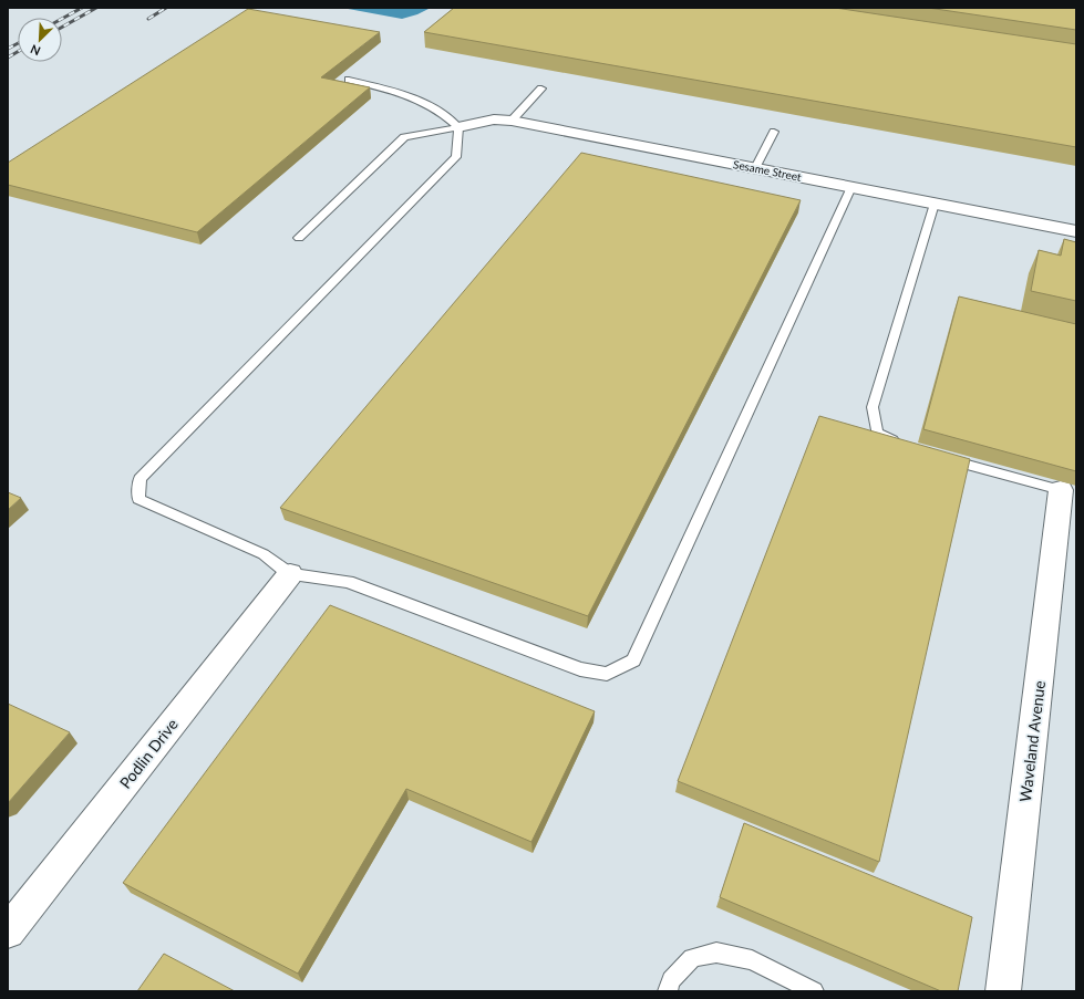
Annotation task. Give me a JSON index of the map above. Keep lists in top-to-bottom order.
{
  "streets": {
    "street": ["Sesame Street", "Waveland Avenue", "Podlin Drive"]
  },
  "north": "bottom left"
}
